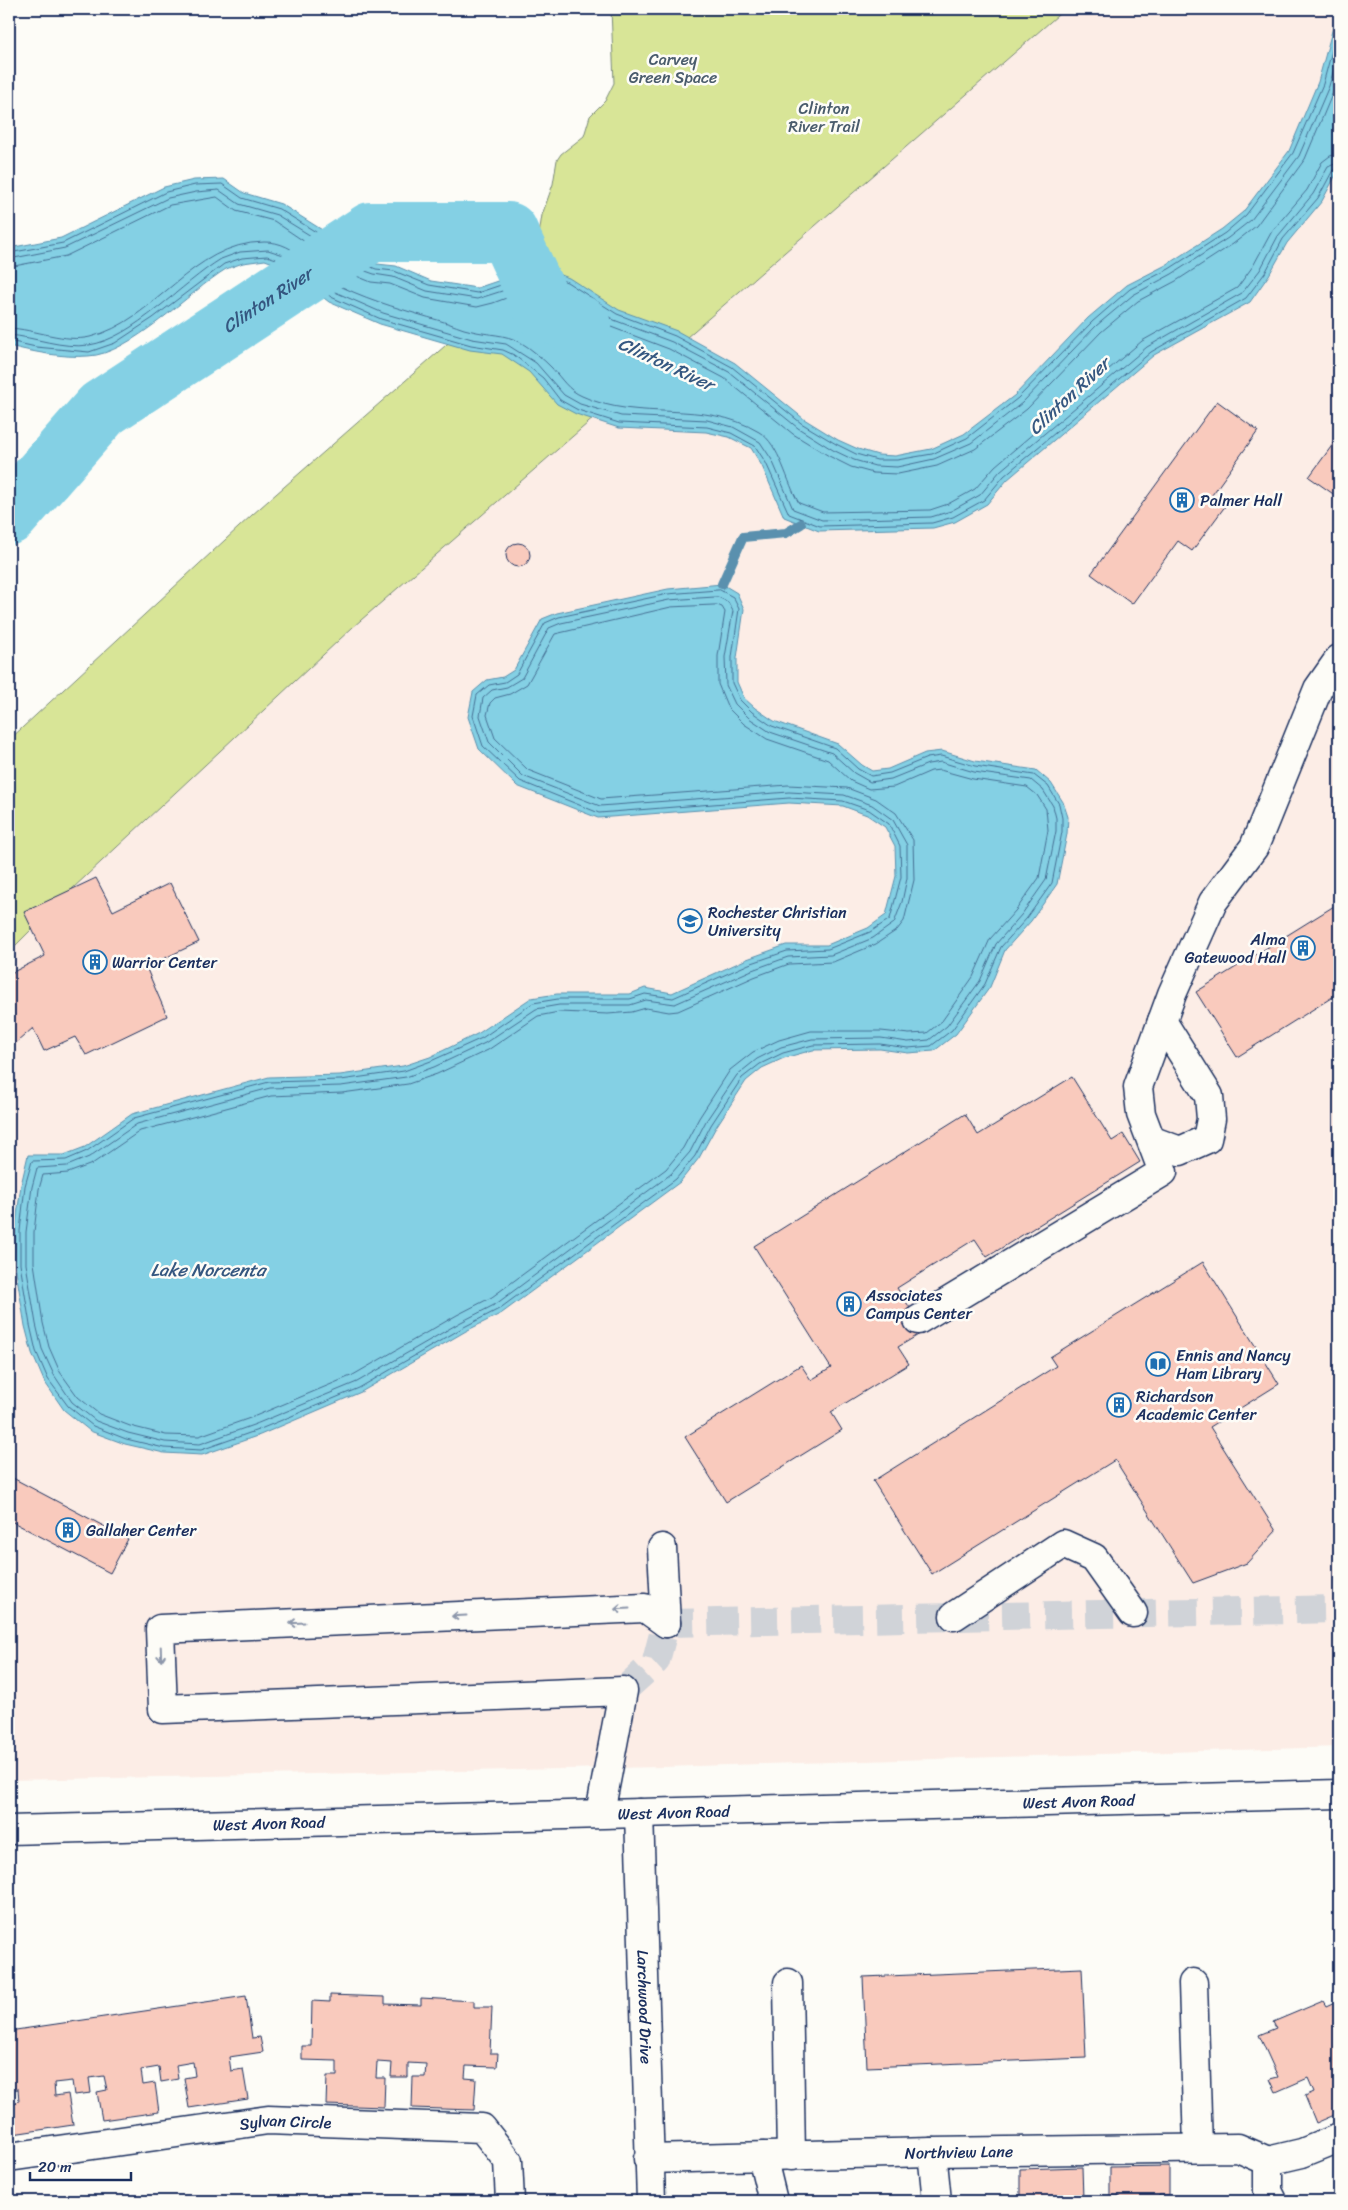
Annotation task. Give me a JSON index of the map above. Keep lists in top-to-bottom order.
{
  "streets": {
    "street": [
      "West Avon Road",
      "Larchwood Drive",
      "Sylvan Circle",
      "Northview Lane"
    ]
  },
  "crossings": [
    ["West Avon Road", "Larchwood Drive"],
    ["Larchwood Drive", "Northview Lane"]
  ],
  "water": ["Clinton River", "Lake Norcenta"],
  "parks": ["Carvey Green Space", "Clinton River Trail"],
  "places": {
    "building": [
      "Palmer Hall",
      "Alma Gatewood Hall",
      "Warrior Center",
      "Associates Campus Center",
      "Richardson Academic Center",
      "Gallaher Center"
    ],
    "school or university": ["Rochester Christian University"],
    "library": ["Ennis and Nancy Ham Library"]
  },
  "scale_bar": "20 m"
}
